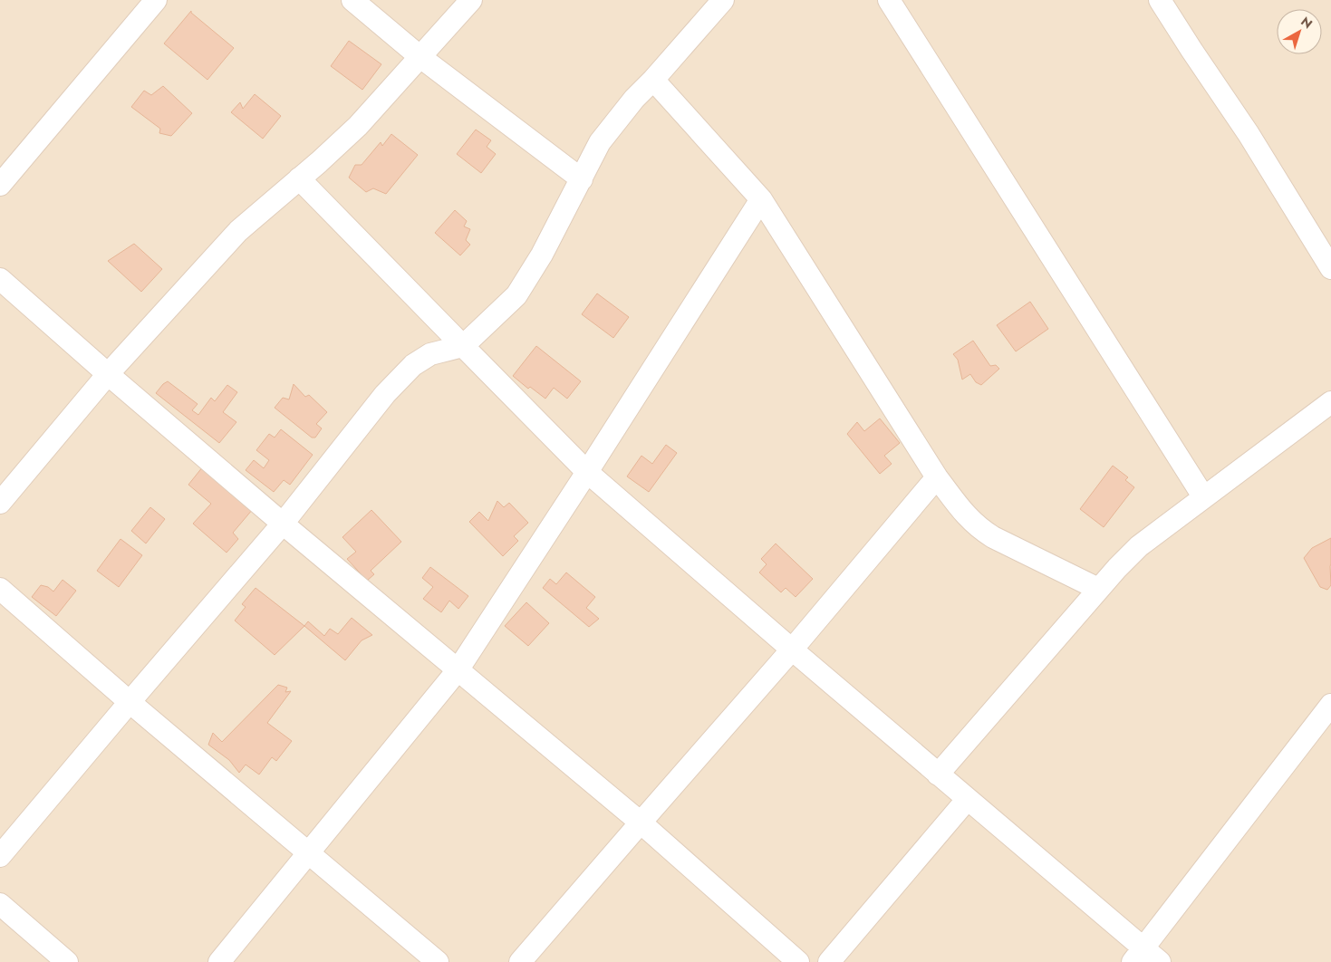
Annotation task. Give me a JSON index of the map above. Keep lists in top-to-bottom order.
{
  "north": "top right"
}
